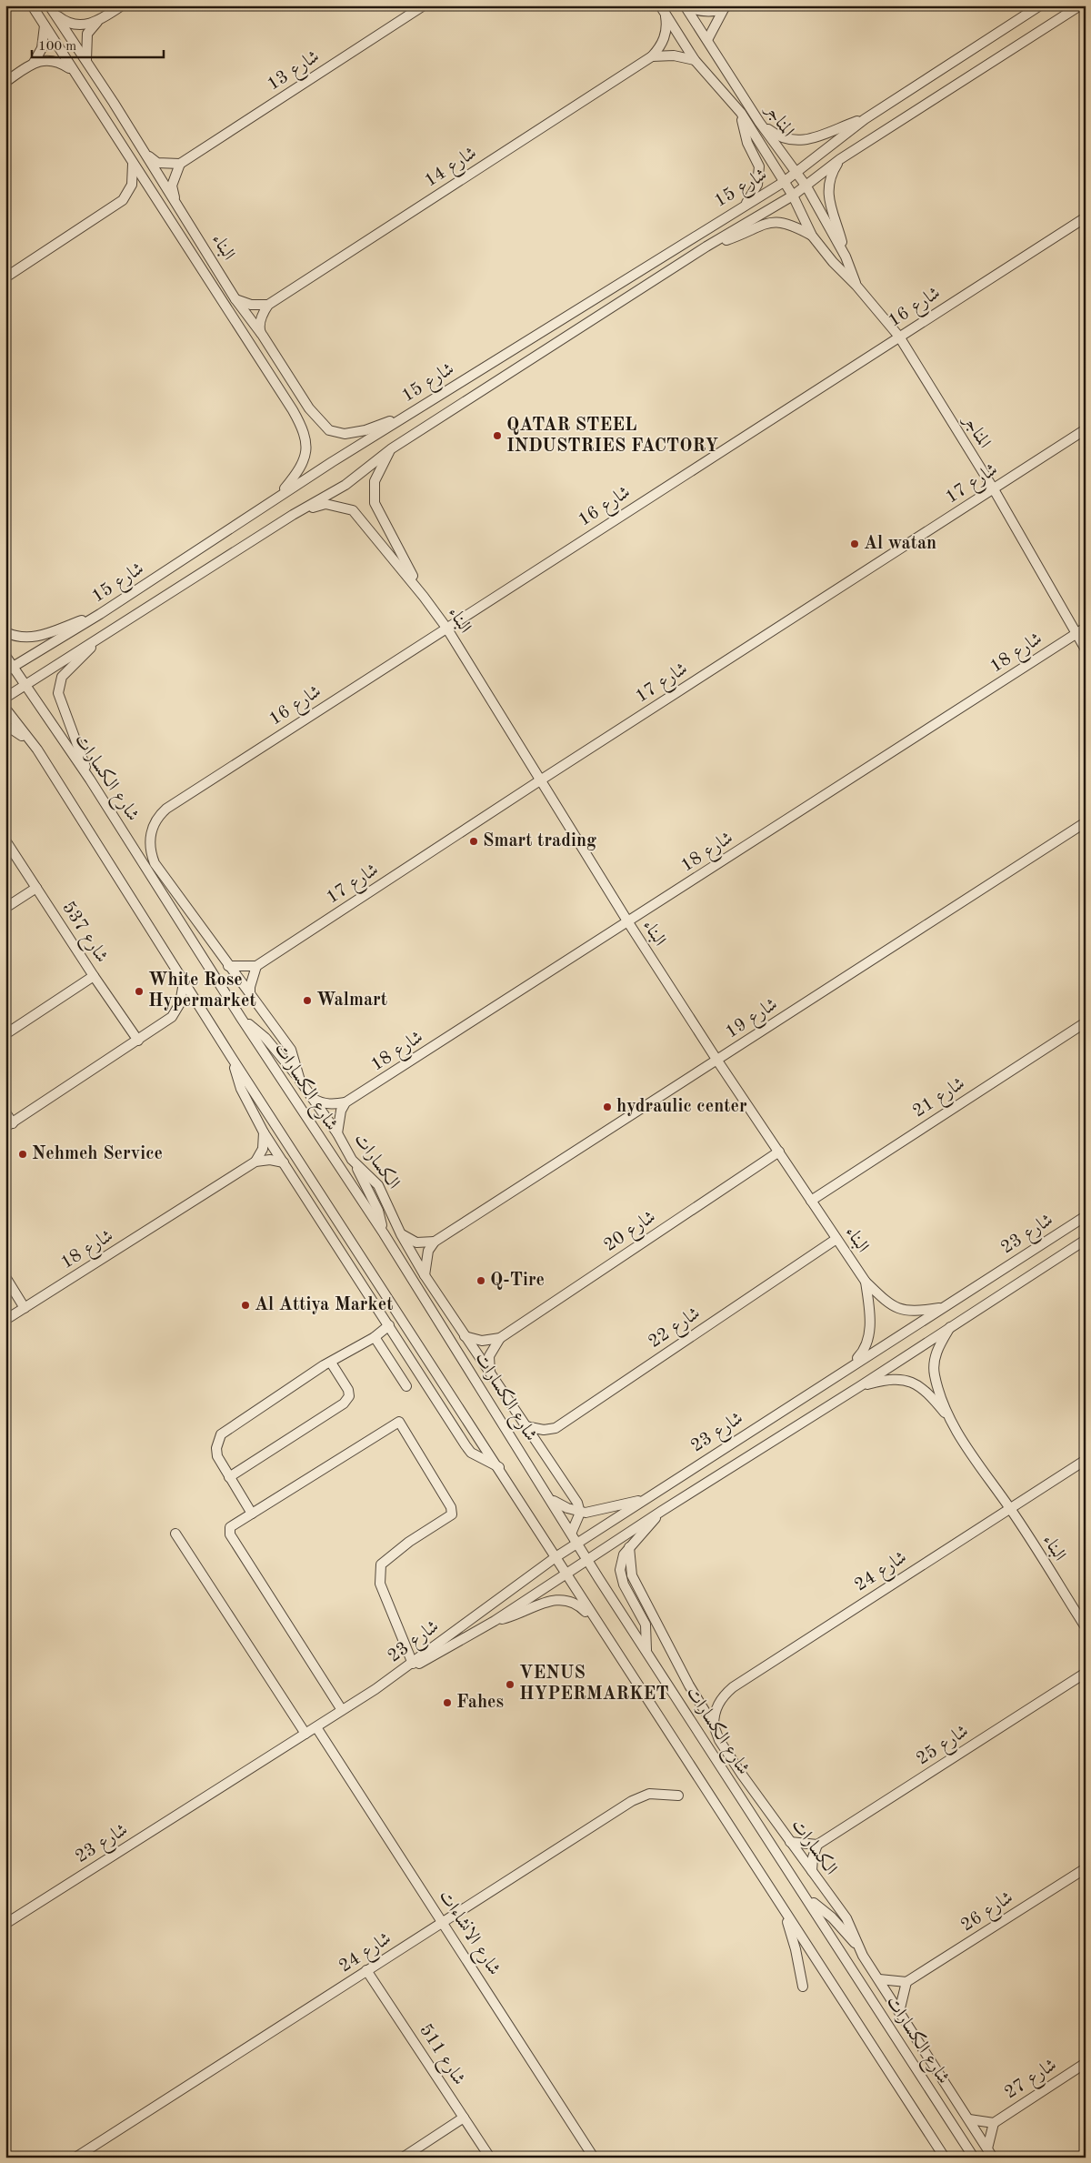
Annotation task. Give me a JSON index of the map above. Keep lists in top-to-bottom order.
{
  "streets": {
    "street": [
      "شارع 13",
      "المناجر",
      "شارع 14",
      "شارع 15",
      "البناء",
      "شارع 16",
      "شارع 17",
      "شارع 18",
      "شارع الكسارات",
      "شارع 537",
      "شارع 19",
      "شارع 21",
      "الكسارات",
      "شارع 20",
      "شارع 23",
      "شارع 22",
      "شارع 24",
      "شارع 25",
      "شارع 26",
      "شارع الانشاءات",
      "شارع 511",
      "شارع 27"
    ]
  },
  "crossings": [
    ["المناجر", "شارع 14"],
    ["المناجر", "شارع 15"],
    ["المناجر", "شارع 16"],
    ["المناجر", "شارع 17"],
    ["المناجر", "شارع 18"],
    ["شارع 15", "البناء"],
    ["شارع 15", "شارع الكسارات"],
    ["البناء", "شارع 16"],
    ["البناء", "شارع 17"],
    ["البناء", "شارع 18"],
    ["البناء", "شارع 19"],
    ["البناء", "شارع 21"],
    ["البناء", "شارع 20"],
    ["البناء", "شارع 23"],
    ["البناء", "شارع 22"],
    ["البناء", "شارع 24"],
    ["شارع 16", "الكسارات"],
    ["شارع الكسارات", "شارع 23"],
    ["الكسارات", "شارع 20"],
    ["الكسارات", "شارع 22"],
    ["الكسارات", "شارع 24"],
    ["الكسارات", "شارع 27"],
    ["شارع 23", "شارع الانشاءات"],
    ["شارع 24", "شارع الانشاءات"],
    ["شارع 24", "شارع 511"]
  ],
  "places": [
    "QATAR STEEL INDUSTRIES FACTORY",
    "Al watan",
    "Smart trading",
    "White Rose Hypermarket",
    "Walmart",
    "hydraulic center",
    "Nehmeh Service",
    "Q-Tire",
    "Al Attiya Market",
    "VENUS HYPERMARKET",
    "Fahes"
  ],
  "scale_bar": "100 m"
}
